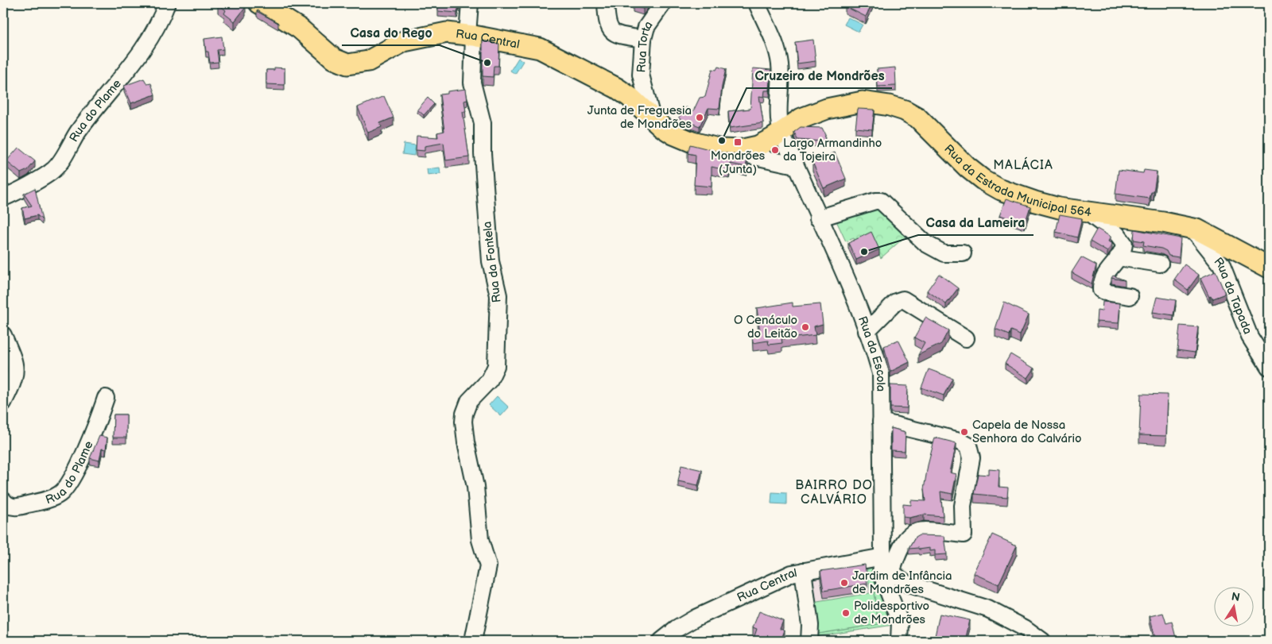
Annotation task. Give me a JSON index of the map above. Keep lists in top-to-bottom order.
{
  "streets": {
    "main road": ["Rua Central", "Rua da Estrada Municipal 564"],
    "street": [
      "Rua Torta",
      "Rua do Plame",
      "Rua da Fontela",
      "Rua da Tapada",
      "Rua da Escola"
    ]
  },
  "crossings": [
    ["Rua Central", "Rua Torta"],
    ["Rua Central", "Rua da Fontela"],
    ["Rua Central", "Rua da Escola"],
    ["Rua da Estrada Municipal 564", "Rua da Tapada"]
  ],
  "districts": ["MALÁCIA", "BAIRRO DO CALVÁRIO"],
  "places": {
    "other": [
      "Casa do Rego",
      "Junta de Freguesia de Mondrões",
      "Cruzeiro de Mondrões",
      "Largo Armandinho da Tojeira",
      "Casa da Lameira",
      "O Cenáculo do Leitão",
      "Capela de Nossa Senhora do Calvário",
      "Jardim de Infância de Mondrões",
      "Polidesportivo de Mondrões"
    ],
    "transit": ["Mondrões (Junta)"]
  },
  "north": "top"
}
